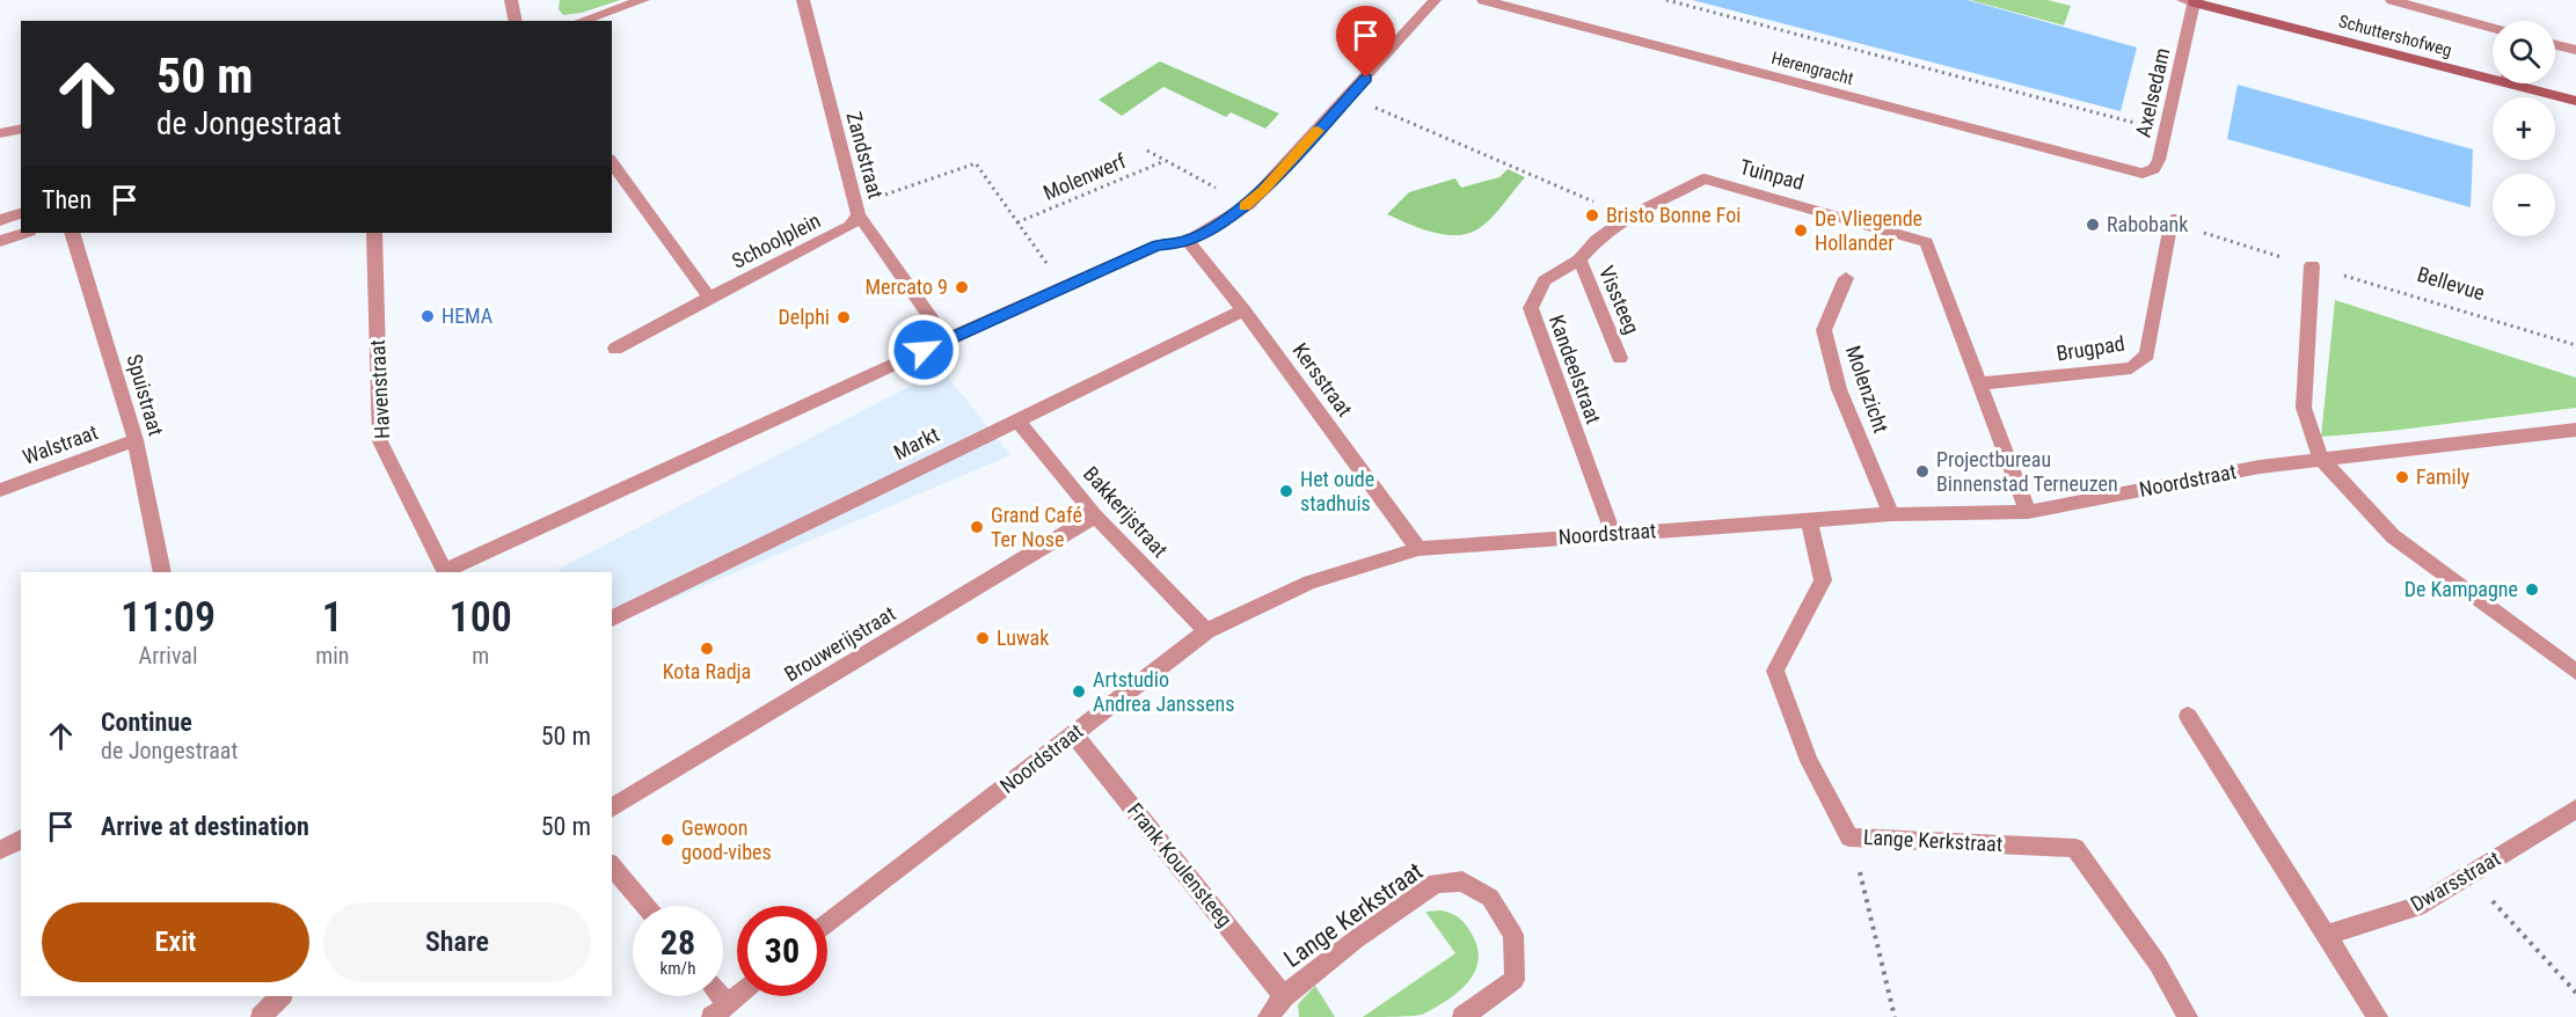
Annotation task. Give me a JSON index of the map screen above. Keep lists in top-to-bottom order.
{
  "streets": {
    "street": [
      "Schuttershofweg",
      "Herengracht",
      "Axelsedam",
      "Zandstraat",
      "Tuinpad",
      "Schoolplein",
      "Vissteeg",
      "Brugpad",
      "Kandeelstraat",
      "Kersstraat",
      "Havenstraat",
      "Molenzicht",
      "Spuistraat",
      "Markt",
      "Walstraat",
      "Noordstraat",
      "Bakkerijstraat",
      "Brouwerijstraat",
      "Lange Kerkstraat",
      "Frank Koulensteeg",
      "Dwarsstraat"
    ],
    "path": ["Molenwerf", "Bellevue"]
  },
  "crossings": [
    ["Schuttershofweg", "Axelsedam"],
    ["Herengracht", "Axelsedam"],
    ["Zandstraat", "Schoolplein"],
    ["Tuinpad", "Brugpad"],
    ["Tuinpad", "Kandeelstraat"],
    ["Tuinpad", "Noordstraat"],
    ["Vissteeg", "Kandeelstraat"],
    ["Kandeelstraat", "Noordstraat"],
    ["Kersstraat", "Markt"],
    ["Kersstraat", "Noordstraat"],
    ["Molenzicht", "Noordstraat"],
    ["Spuistraat", "Walstraat"],
    ["Markt", "Bakkerijstraat"],
    ["Noordstraat", "Bakkerijstraat"],
    ["Noordstraat", "Lange Kerkstraat"],
    ["Noordstraat", "Frank Koulensteeg"],
    ["Bakkerijstraat", "Brouwerijstraat"],
    ["Lange Kerkstraat", "Frank Koulensteeg"]
  ],
  "places": [
    "Bristo Bonne Foi",
    "Rabobank",
    "De Vliegende Hollander",
    "Mercato 9",
    "HEMA",
    "Delphi",
    "Projectbureau Binnenstad Terneuzen",
    "Family",
    "Het oude stadhuis",
    "Grand Café Ter Nose",
    "De Kampagne",
    "Luwak",
    "Kota Radja",
    "Artstudio Andrea Janssens",
    "Gewoon good-vibes"
  ],
  "page": {
    "map_buttons": ["+", "−"],
    "turn": ["50 m", "de Jongestraat"],
    "then": "Then",
    "eta": [
      "11:09",
      "Arrival",
      "1",
      "min",
      "100",
      "m"
    ],
    "list": [
      {
        "name": "Continue",
        "note": "de Jongestraat",
        "value": "50 m"
      },
      {
        "name": "Arrive at destination",
        "value": "50 m"
      }
    ],
    "buttons": ["Exit", "Share"],
    "speed": "28 km/h",
    "limit": "30"
  }
}
